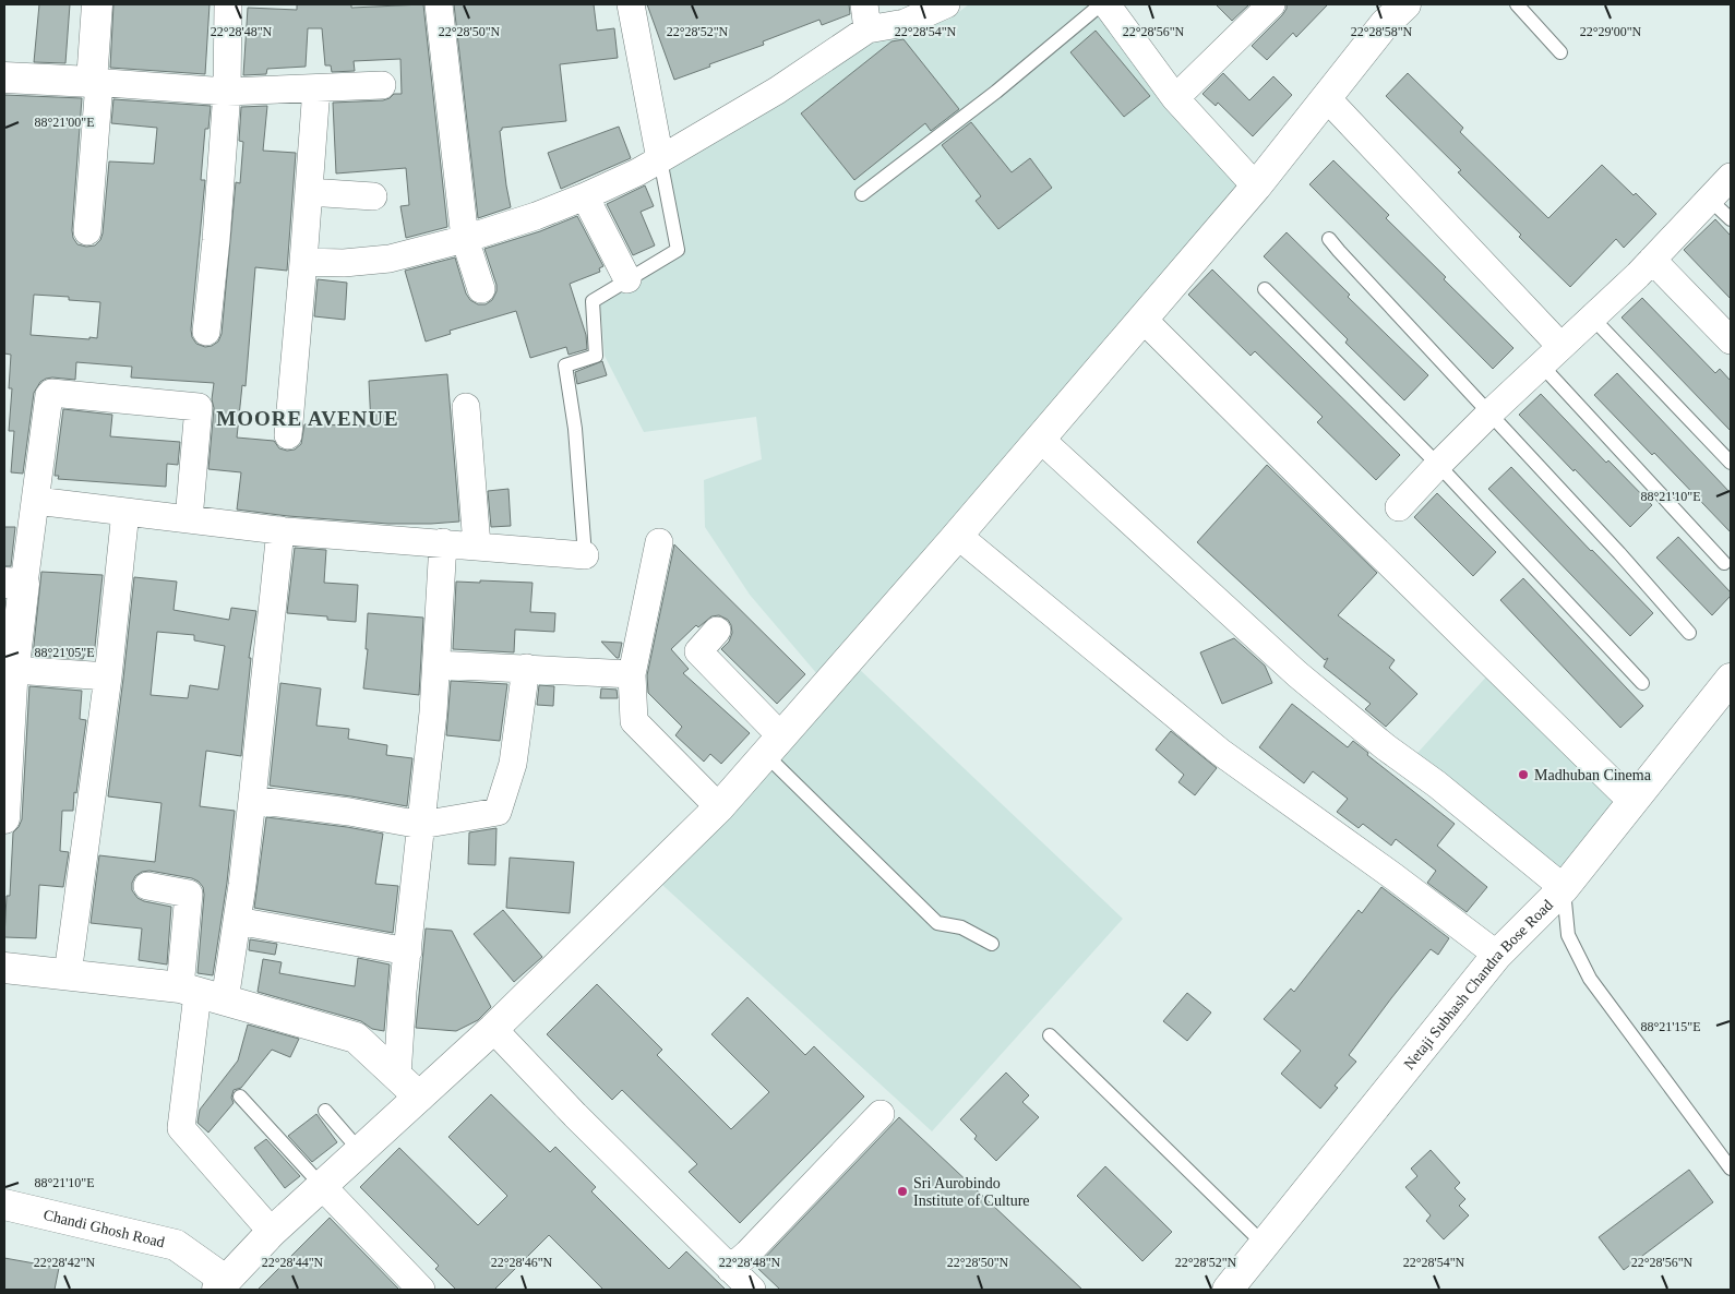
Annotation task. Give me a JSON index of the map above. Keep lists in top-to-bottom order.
{
  "streets": {
    "street": ["Netaji Subhash Chandra Bose Road", "Chandi Ghosh Road"]
  },
  "districts": ["MOORE AVENUE"],
  "places": ["Madhuban Cinema", "Sri Aurobindo Institute of Culture"],
  "coordinates": [
    "22°28'48\"N",
    "22°28'50\"N",
    "22°28'52\"N",
    "22°28'54\"N",
    "22°28'56\"N",
    "22°28'58\"N",
    "22°29'00\"N",
    "88°21'00\"E",
    "88°21'10\"E",
    "88°21'05\"E",
    "88°21'15\"E",
    "22°28'42\"N",
    "22°28'44\"N",
    "22°28'46\"N"
  ]
}
